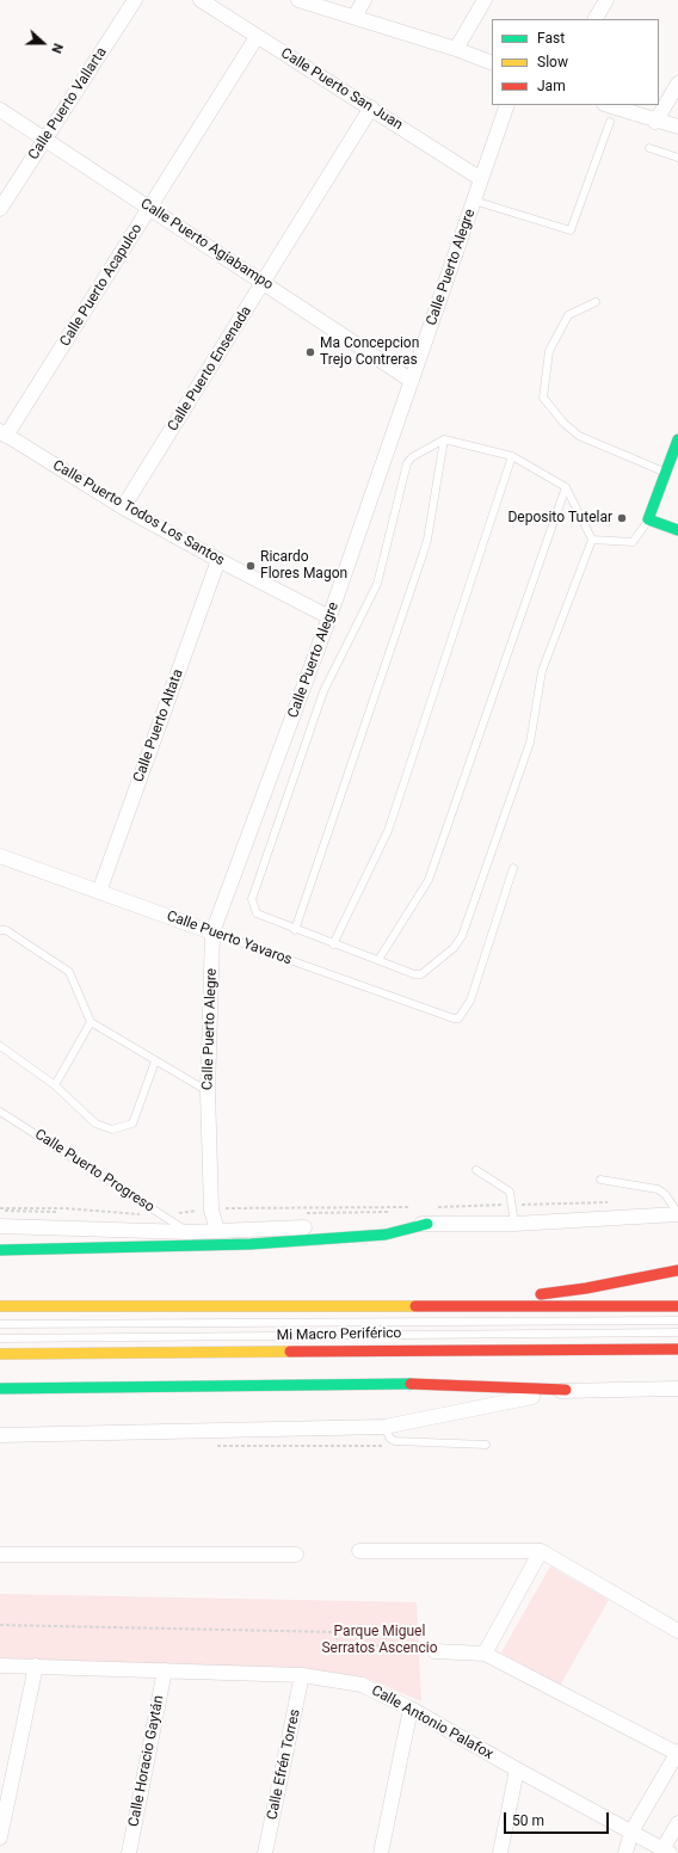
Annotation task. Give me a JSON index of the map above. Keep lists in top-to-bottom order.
{
  "streets": {
    "street": [
      "Calle Puerto San Juan",
      "Calle Puerto Vallarta",
      "Calle Puerto Agiabampo",
      "Calle Puerto Alegre",
      "Calle Puerto Acapulco",
      "Calle Puerto Ensenada",
      "Calle Puerto Todos Los Santos",
      "Calle Puerto Altata",
      "Calle Puerto Yavaros",
      "Calle Antonio Palafox",
      "Calle Horacio Gaytán",
      "Calle Efrén Torres"
    ],
    "lane": ["Calle Puerto Progreso", "Mi Macro Periférico"]
  },
  "crossings": [
    ["Calle Puerto San Juan", "Calle Puerto Alegre"],
    ["Calle Puerto San Juan", "Calle Puerto Acapulco"],
    ["Calle Puerto San Juan", "Calle Puerto Ensenada"],
    ["Calle Puerto Vallarta", "Calle Puerto Agiabampo"],
    ["Calle Puerto Agiabampo", "Calle Puerto Alegre"],
    ["Calle Puerto Agiabampo", "Calle Puerto Acapulco"],
    ["Calle Puerto Agiabampo", "Calle Puerto Ensenada"],
    ["Calle Puerto Alegre", "Calle Puerto Todos Los Santos"],
    ["Calle Puerto Alegre", "Calle Puerto Yavaros"],
    ["Calle Puerto Acapulco", "Calle Puerto Todos Los Santos"],
    ["Calle Puerto Ensenada", "Calle Puerto Todos Los Santos"],
    ["Calle Puerto Todos Los Santos", "Calle Puerto Altata"],
    ["Calle Puerto Altata", "Calle Puerto Yavaros"],
    ["Calle Antonio Palafox", "Calle Horacio Gaytán"],
    ["Calle Antonio Palafox", "Calle Efrén Torres"]
  ],
  "parks": ["Parque Miguel Serratos Ascencio"],
  "places": ["Ma Concepcion Trejo Contreras", "Deposito Tutelar", "Ricardo Flores Magon"],
  "legend": ["Fast", "Slow", "Jam"],
  "scale_bar": "50 m",
  "north": "right"
}
